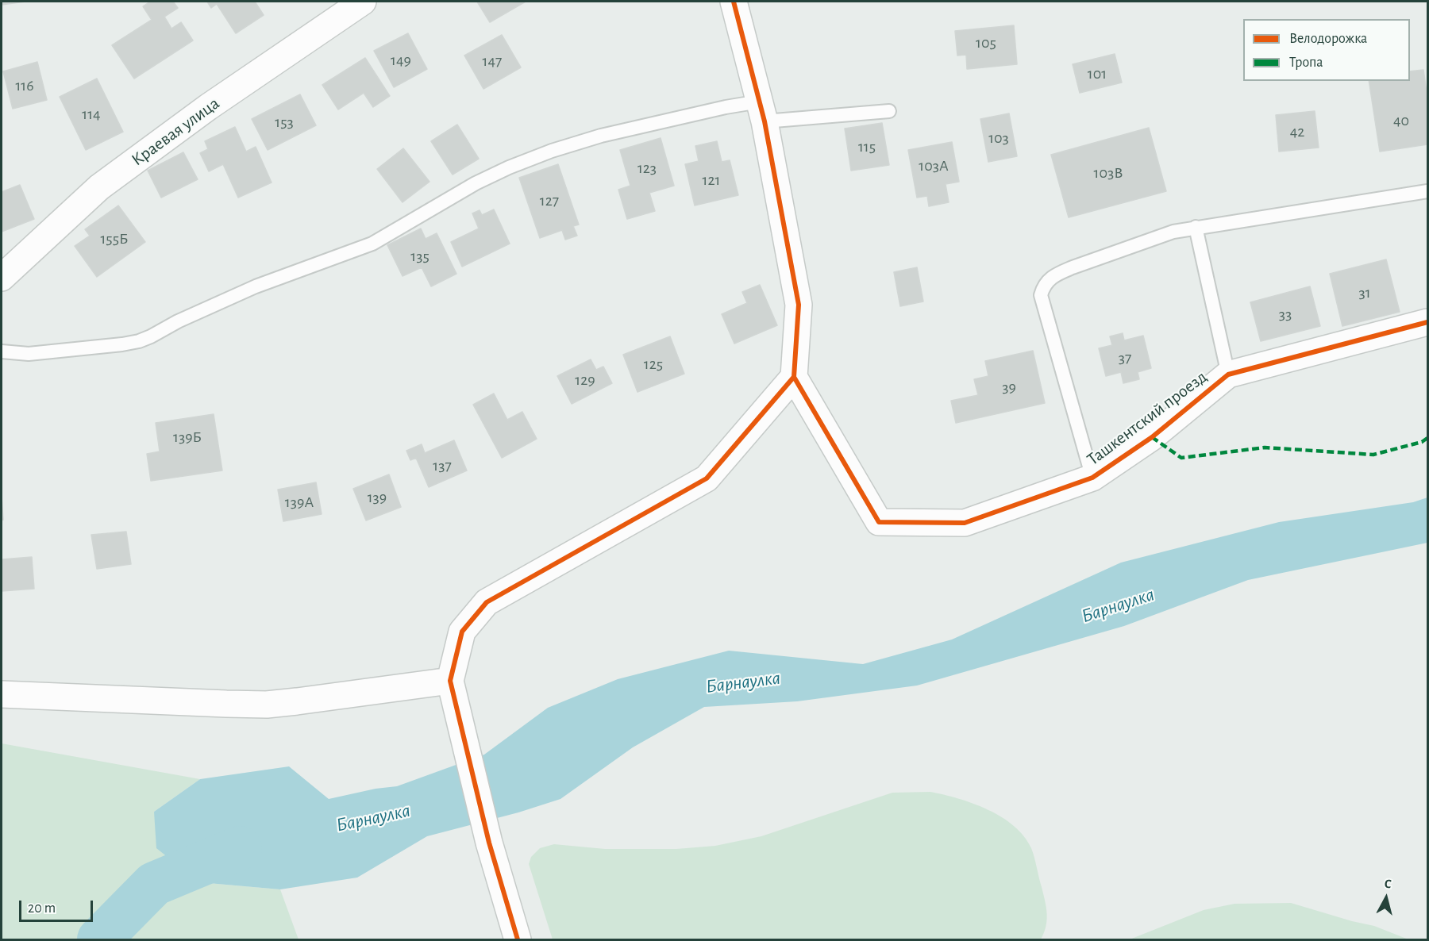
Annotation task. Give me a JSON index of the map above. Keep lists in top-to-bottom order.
{
  "streets": {
    "street": ["Краевая улица", "Ташкентский проезд"]
  },
  "water": ["Барнаулка"],
  "house_numbers": [
    "105",
    "149",
    "147",
    "101",
    "116",
    "114",
    "40",
    "153",
    "42",
    "103",
    "115",
    "103А",
    "123",
    "103В",
    "121",
    "127",
    "155Б",
    "135",
    "31",
    "33",
    "37",
    "125",
    "129",
    "39",
    "139Б",
    "137",
    "139",
    "139А"
  ],
  "legend": ["Велодорожка", "Тропа"],
  "scale_bar": "20 m",
  "north": "top"
}
